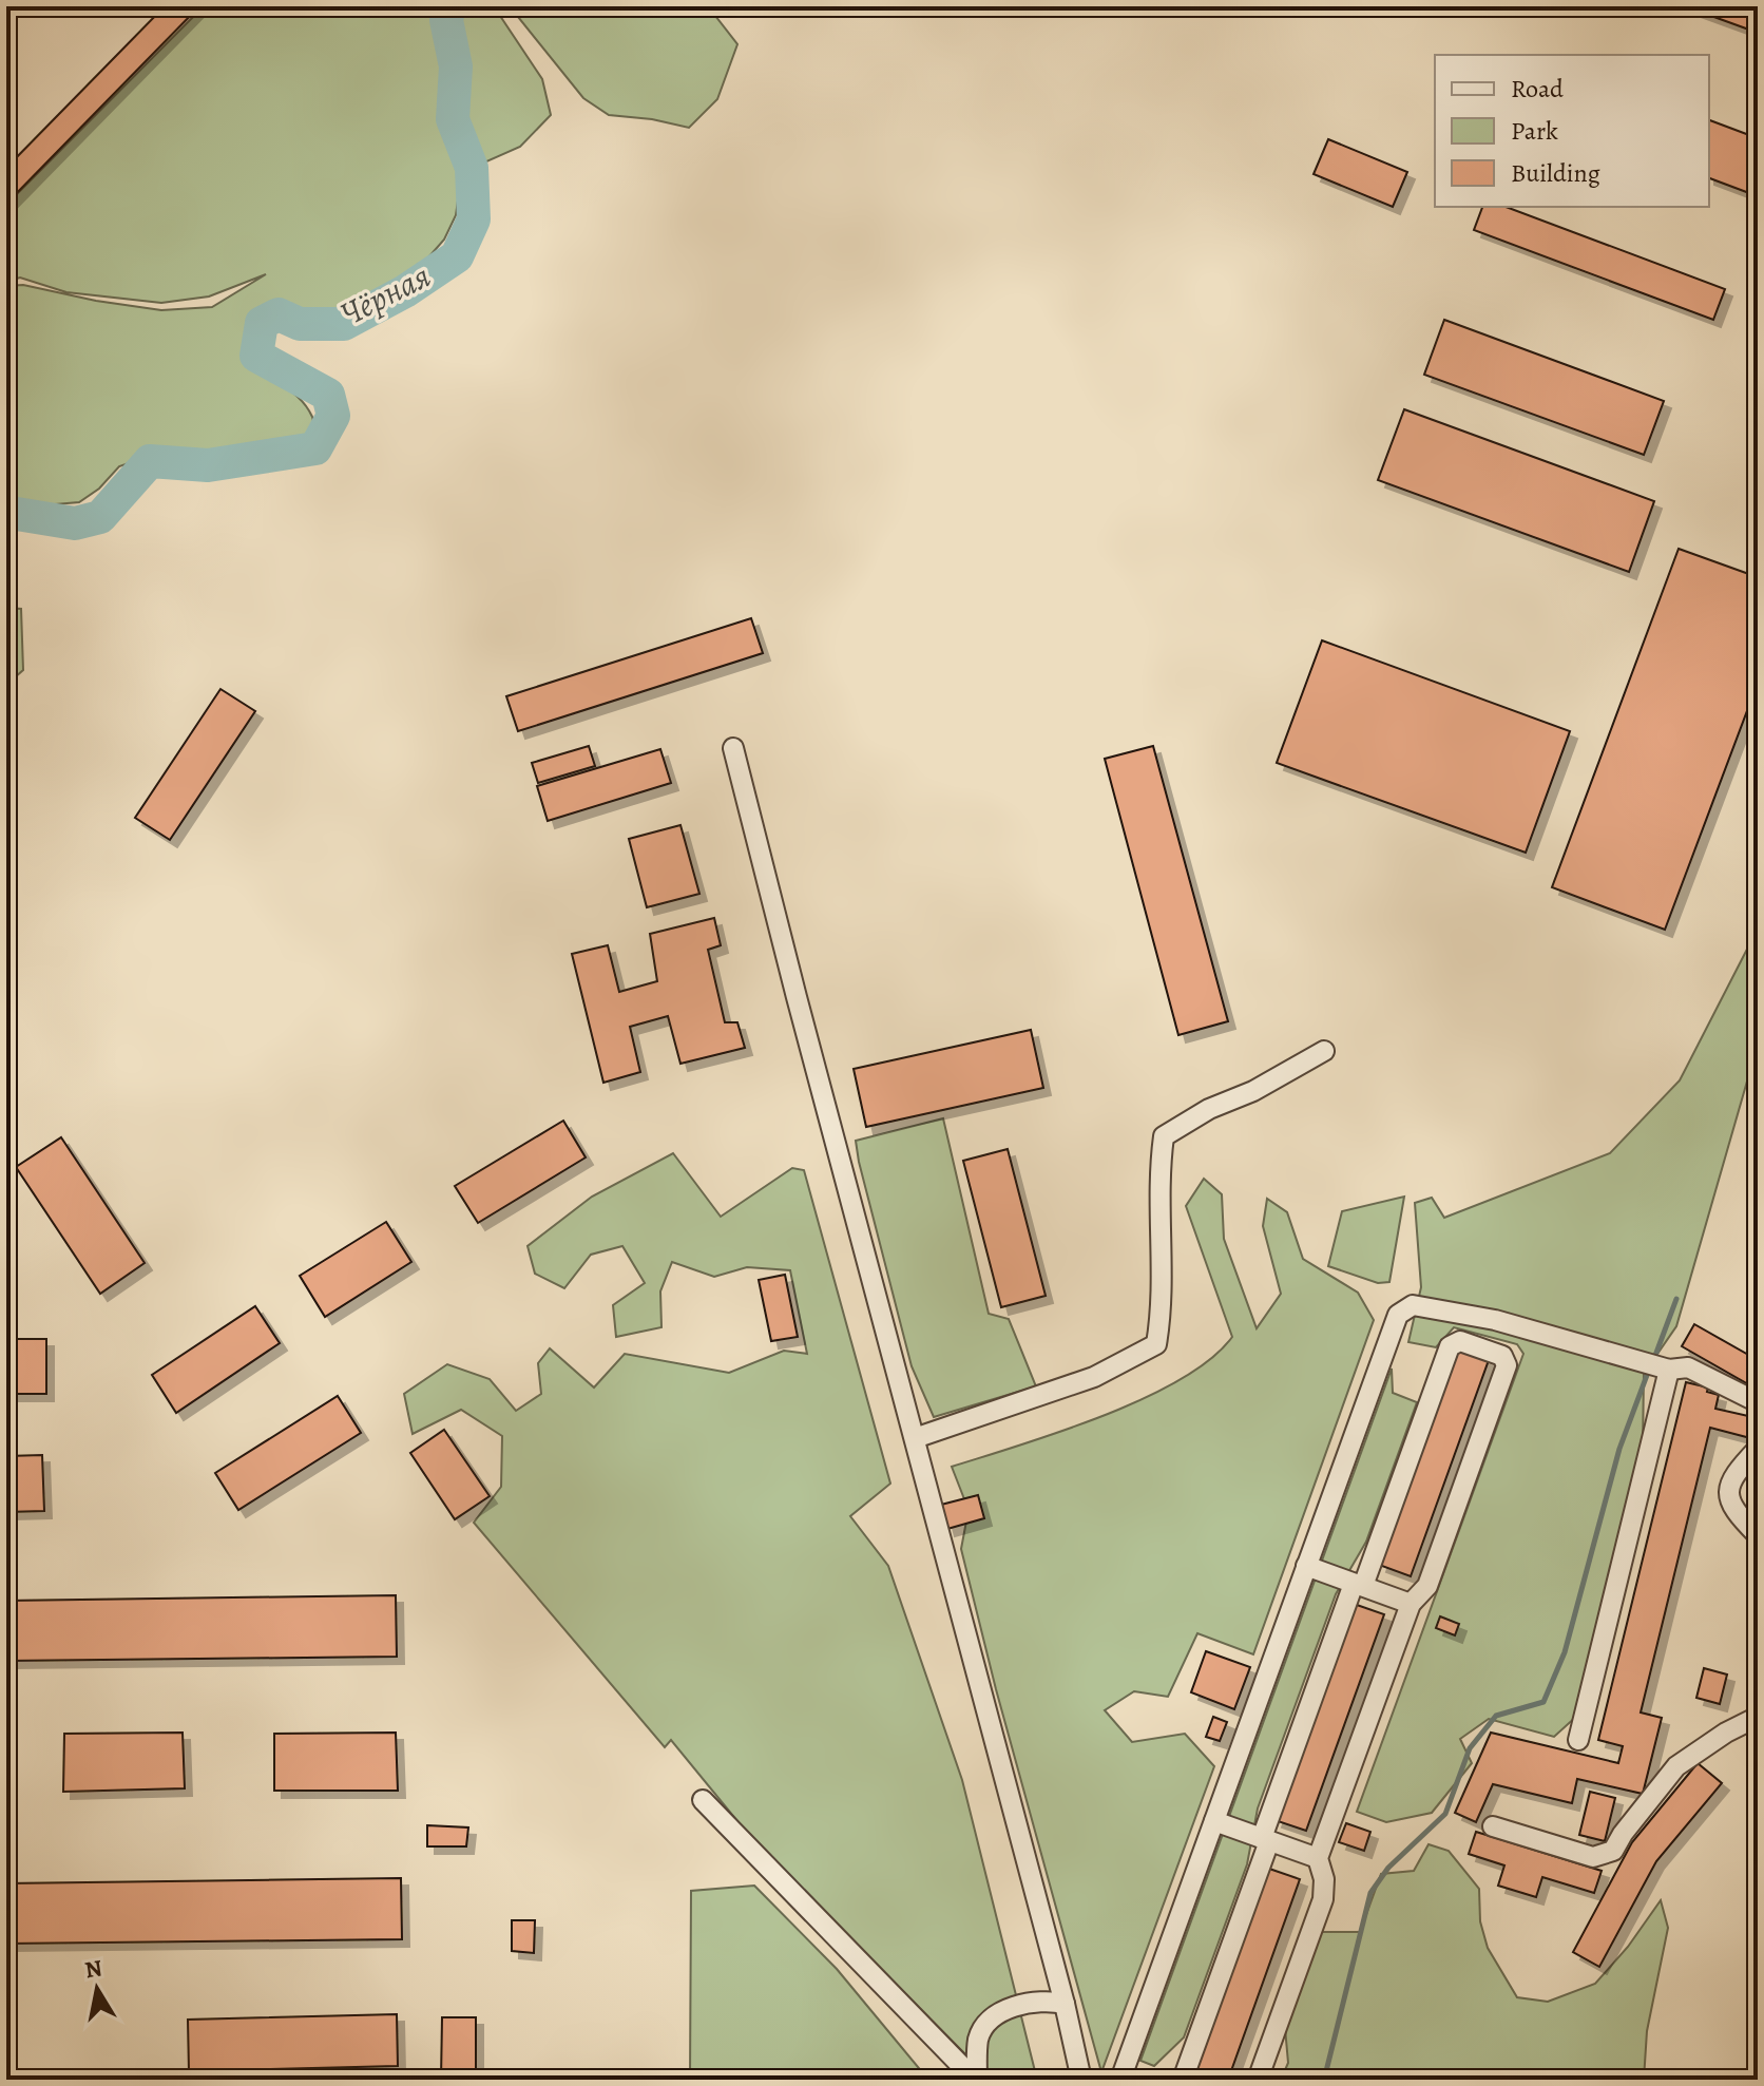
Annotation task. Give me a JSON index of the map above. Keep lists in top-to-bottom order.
{
  "water": ["Чёрная"],
  "legend": ["Road", "Park", "Building"],
  "north": "top"
}
